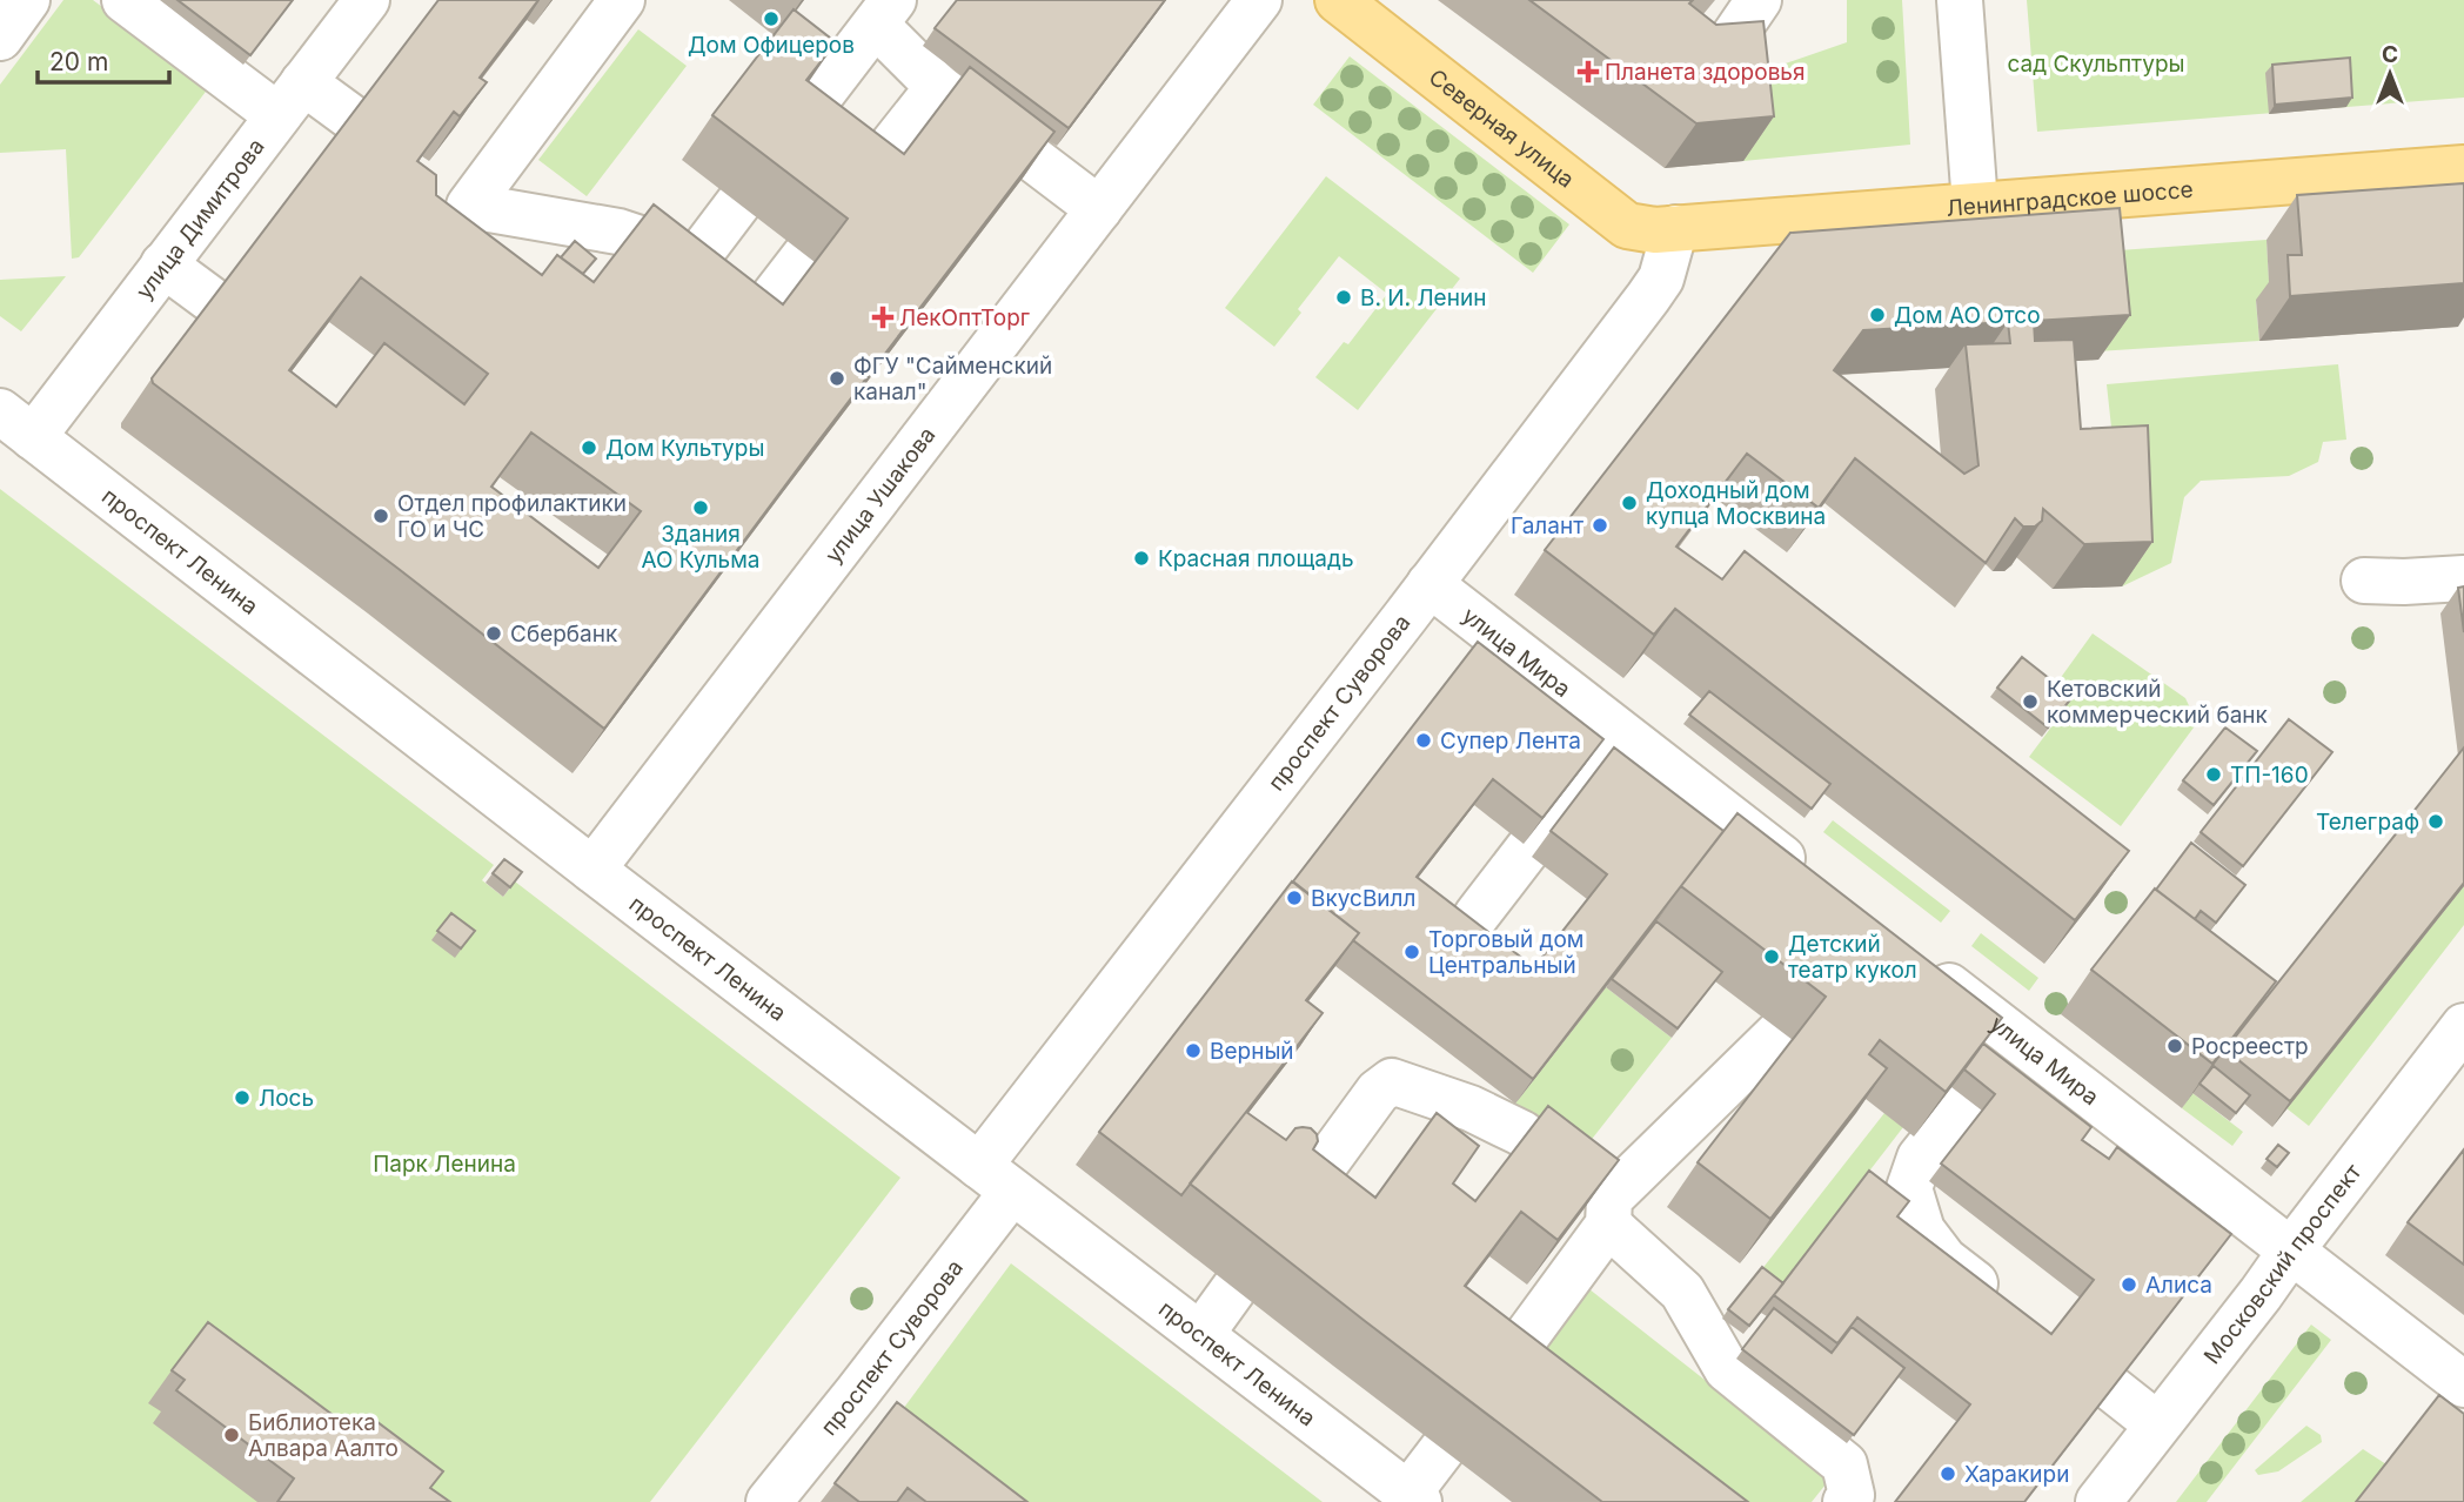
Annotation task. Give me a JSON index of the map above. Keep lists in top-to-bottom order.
{
  "streets": {
    "main road": ["Северная улица", "Ленинградское шоссе"],
    "street": [
      "улица Димитрова",
      "улица Ушакова",
      "проспект Ленина",
      "улица Мира",
      "проспект Суворова",
      "Московский проспект"
    ]
  },
  "crossings": [
    ["Северная улица", "Ленинградское шоссе"],
    ["Северная улица", "проспект Суворова"],
    ["Ленинградское шоссе", "проспект Суворова"],
    ["улица Димитрова", "проспект Ленина"],
    ["улица Ушакова", "проспект Ленина"],
    ["проспект Ленина", "проспект Суворова"],
    ["улица Мира", "проспект Суворова"],
    ["улица Мира", "Московский проспект"]
  ],
  "parks": ["сад Скульптуры", "Парк Ленина"],
  "places": {
    "other": [
      "Дом Офицеров",
      "В. И. Ленин",
      "Дом АО Отсо",
      "ФГУ \"Сайменский канал\"",
      "Дом Культуры",
      "Доходный дом купца Москвина",
      "Здания АО Кульма",
      "Отдел профилактики ГО и ЧС",
      "Галант",
      "Красная площадь",
      "Сбербанк",
      "Кетовский коммерческий банк",
      "Супер Лента",
      "ТП-160",
      "Телеграф",
      "ВкусВилл",
      "Торговый дом Центральный",
      "Детский театр кукол",
      "Росреестр",
      "Верный",
      "Лось",
      "Алиса",
      "Библиотека Алвара Аалто",
      "Харакири"
    ],
    "health": ["Планета здоровья", "ЛекОптТорг"]
  },
  "scale_bar": "20 m",
  "north": "top"
}
